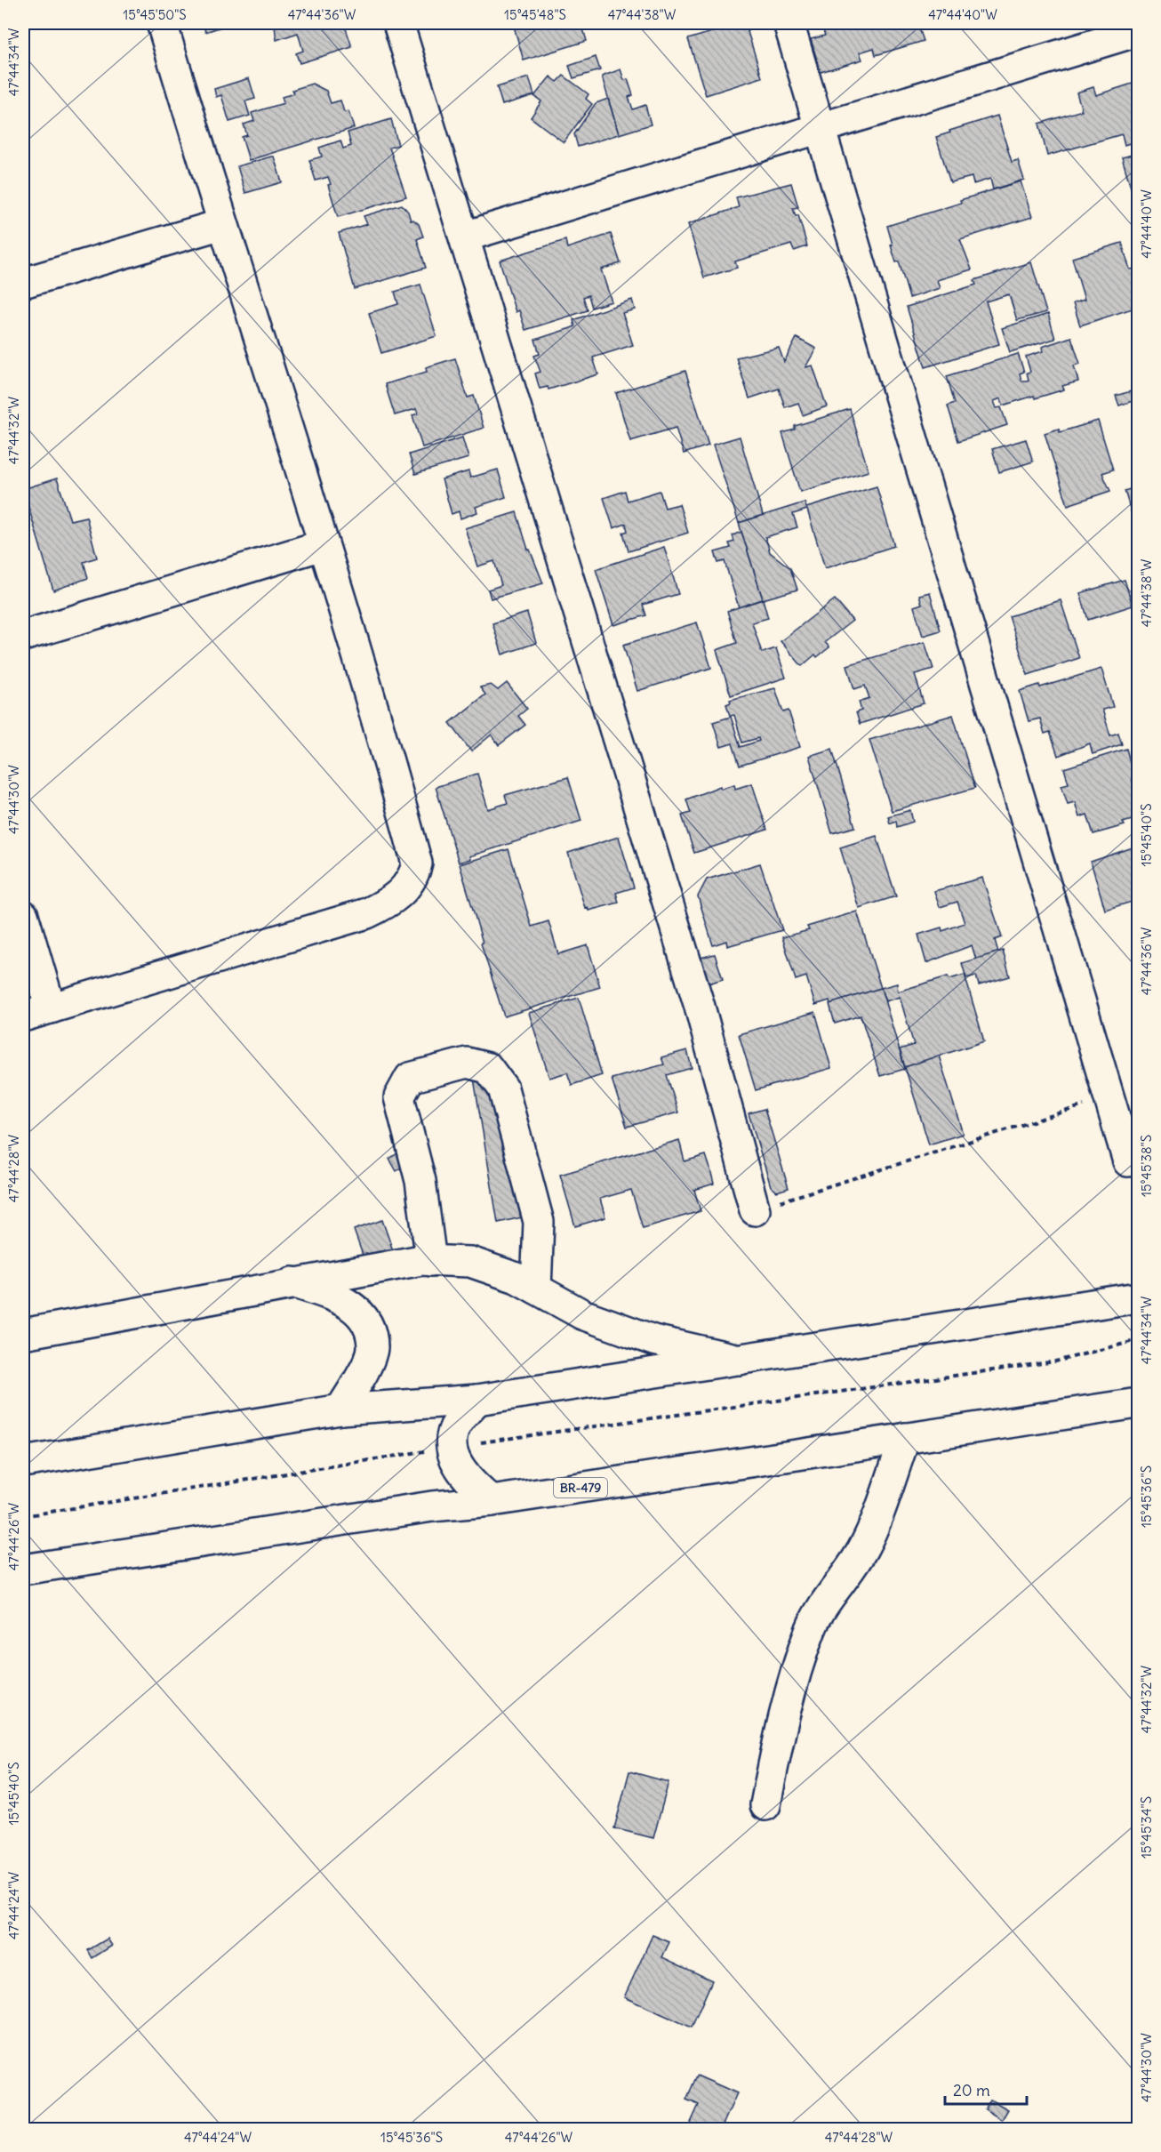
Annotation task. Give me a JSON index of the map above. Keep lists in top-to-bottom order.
{
  "streets": {
    "street": ["BR-479"]
  },
  "scale_bar": "20 m",
  "coordinates": [
    "15°45'50\"S",
    "47°44'36\"W",
    "15°45'48\"S",
    "47°44'38\"W",
    "47°44'40\"W",
    "47°44'34\"W",
    "47°44'32\"W",
    "47°44'30\"W",
    "15°45'40\"S",
    "15°45'38\"S",
    "47°44'28\"W",
    "15°45'36\"S",
    "47°44'26\"W",
    "15°45'34\"S",
    "47°44'24\"W"
  ]
}
